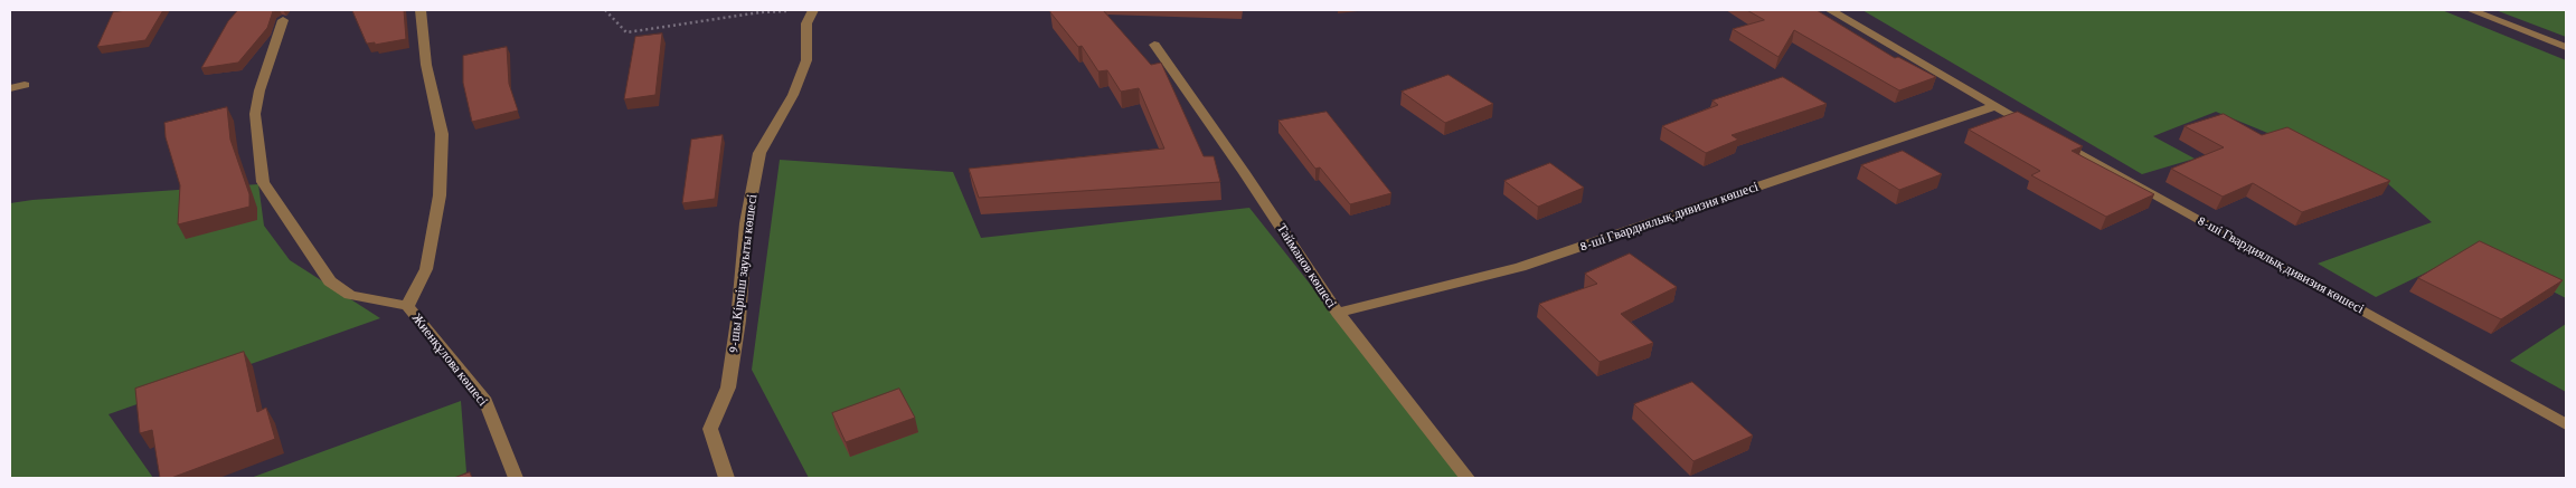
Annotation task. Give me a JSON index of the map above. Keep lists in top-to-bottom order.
{
  "streets": {
    "street": [
      "8-ші Гвардиялық дивизия көшесі",
      "Тайманов көшесі",
      "9-шы Кірпіш зауыты көшесі",
      "Жиенқұлова көшесі"
    ]
  },
  "crossings": [
    ["8-ші Гвардиялық дивизия көшесі", "Тайманов көшесі"]
  ]
}
